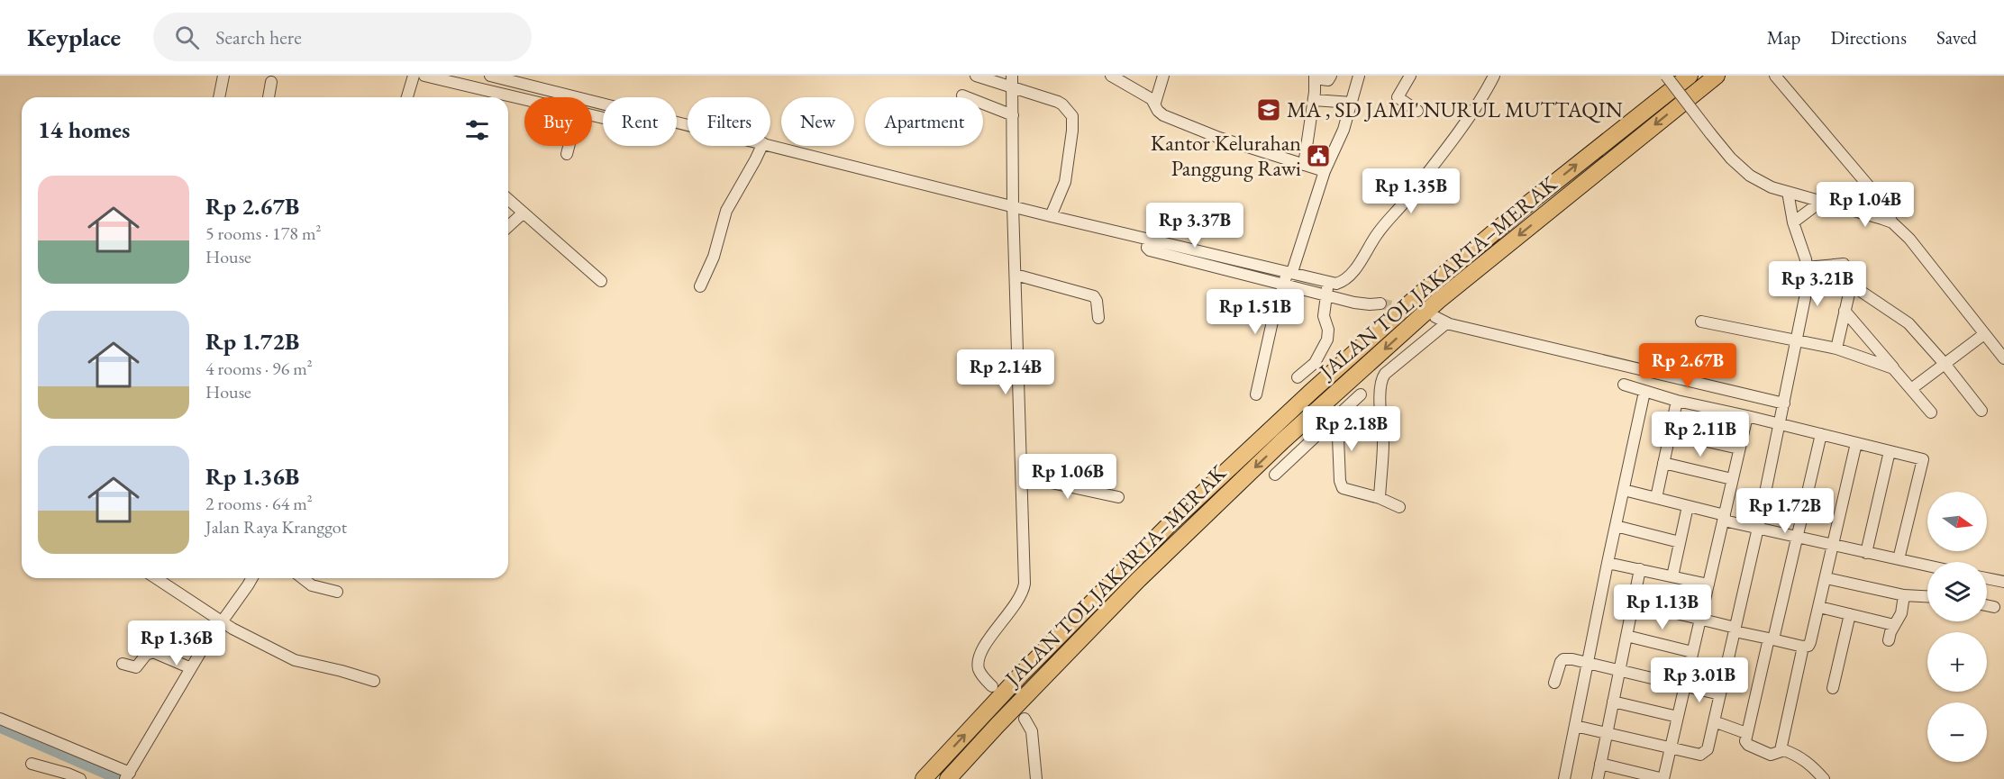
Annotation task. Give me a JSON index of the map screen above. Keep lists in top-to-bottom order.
{
  "streets": {
    "highway": ["JALAN TOL JAKARTA–MERAK"]
  },
  "places": {
    "school or university": ["MA , SD JAMI' NURUL MUTTAQIN"],
    "public building": ["Kantor Kelurahan Panggung Rawi"]
  },
  "north": "right",
  "page": {
    "header": "Keyplace",
    "search": "Search here",
    "nav": ["Map", "Directions", "Saved"],
    "chip": [
      "Buy",
      "Rent",
      "Filters",
      "New",
      "Apartment"
    ],
    "heading": "14 homes",
    "list": [
      {
        "name": "Rp 2.67B",
        "note": "5 rooms · 178 m² · House"
      },
      {
        "name": "Rp 1.72B",
        "note": "4 rooms · 96 m² · House"
      },
      {
        "name": "Rp 1.36B",
        "note": "2 rooms · 64 m² · Jalan Raya Kranggot"
      }
    ],
    "price": [
      "Rp 1.35B",
      "Rp 1.04B",
      "Rp 3.37B",
      "Rp 3.21B",
      "Rp 1.51B",
      "Rp 2.67B",
      "Rp 2.14B",
      "Rp 2.18B",
      "Rp 2.11B",
      "Rp 1.06B",
      "Rp 1.72B",
      "Rp 1.13B",
      "Rp 1.36B",
      "Rp 3.01B"
    ],
    "map_buttons": ["+", "−"]
  }
}
